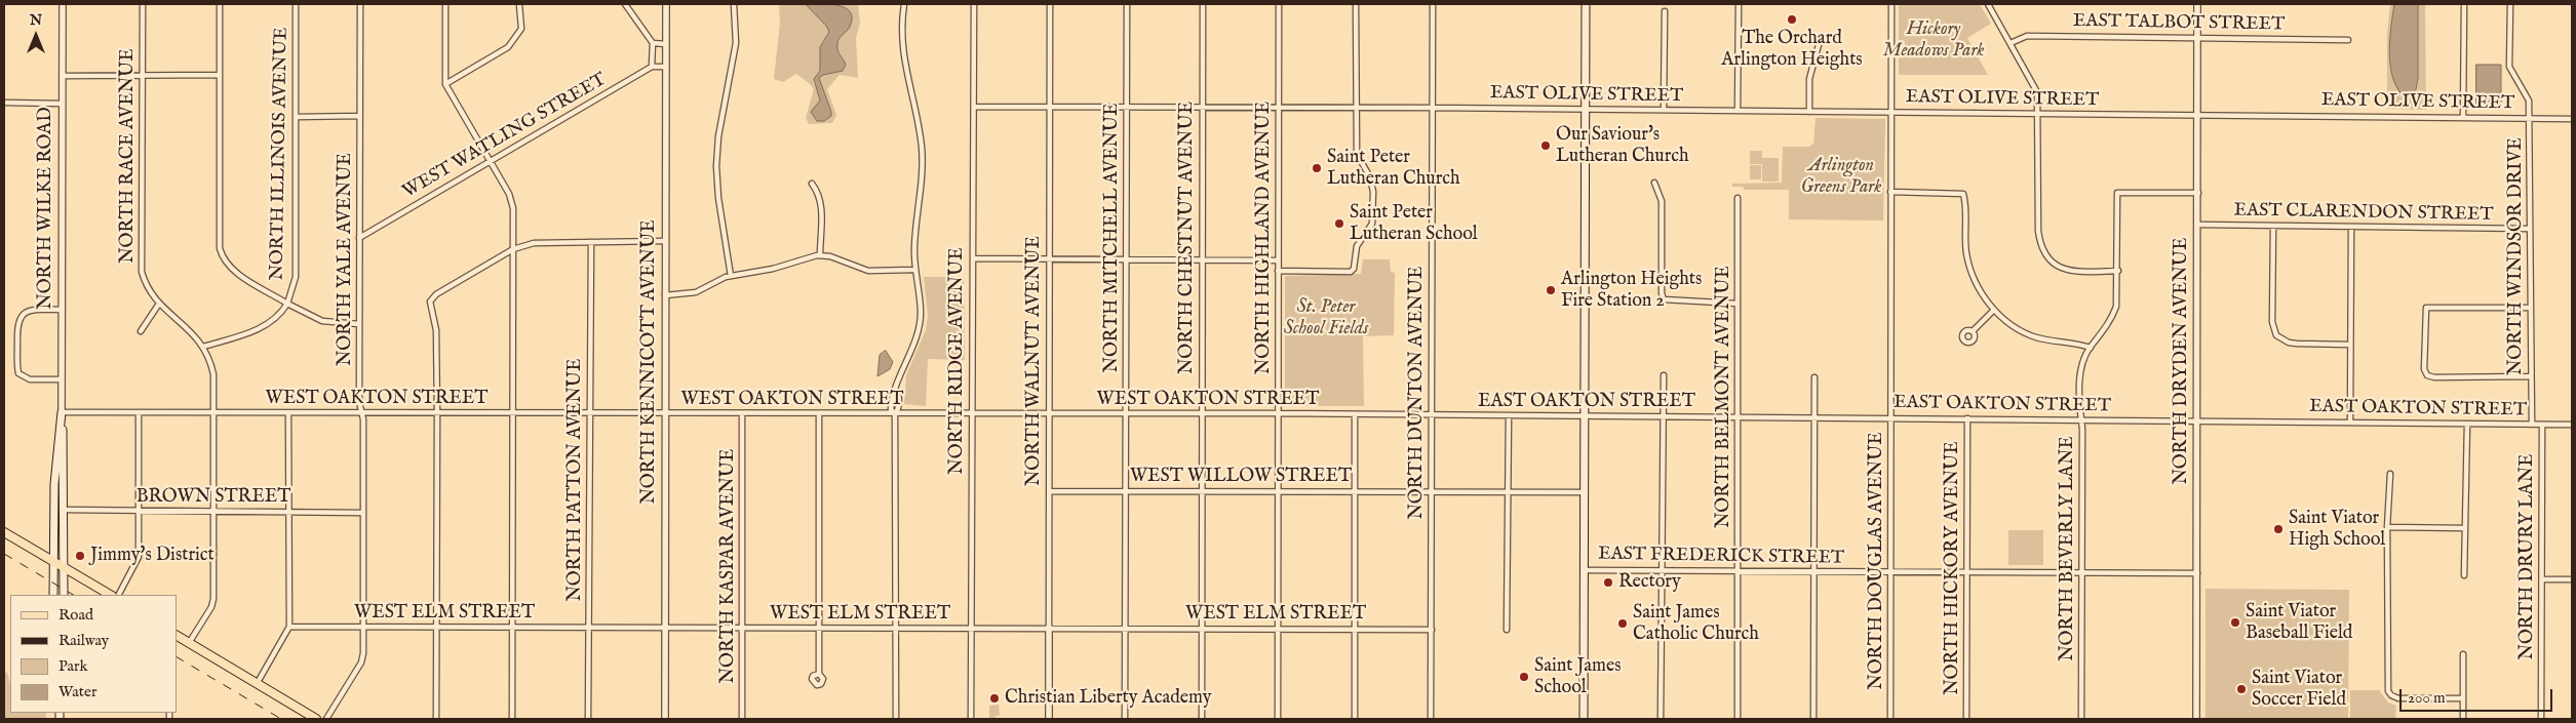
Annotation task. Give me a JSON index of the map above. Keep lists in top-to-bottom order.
{
  "streets": {
    "main road": ["NORTH WILKE ROAD"],
    "street": [
      "EAST TALBOT STREET",
      "EAST OLIVE STREET",
      "WEST WATLING STREET",
      "NORTH ILLINOIS AVENUE",
      "NORTH RACE AVENUE",
      "EAST CLARENDON STREET",
      "NORTH MITCHELL AVENUE",
      "NORTH CHESTNUT AVENUE",
      "NORTH HIGHLAND AVENUE",
      "NORTH WINDSOR DRIVE",
      "NORTH YALE AVENUE",
      "NORTH RIDGE AVENUE",
      "NORTH WALNUT AVENUE",
      "NORTH DRYDEN AVENUE",
      "NORTH KENNICOTT AVENUE",
      "NORTH DUNTON AVENUE",
      "NORTH BELMONT AVENUE",
      "WEST OAKTON STREET",
      "EAST OAKTON STREET",
      "WEST WILLOW STREET",
      "NORTH PATTON AVENUE",
      "BROWN STREET",
      "NORTH BEVERLY LANE",
      "EAST FREDERICK STREET",
      "NORTH DRURY LANE",
      "NORTH DOUGLAS AVENUE",
      "NORTH KASPAR AVENUE",
      "NORTH HICKORY AVENUE",
      "WEST ELM STREET"
    ]
  },
  "crossings": [
    ["EAST TALBOT STREET", "NORTH DRYDEN AVENUE"],
    ["EAST OLIVE STREET", "NORTH MITCHELL AVENUE"],
    ["EAST OLIVE STREET", "NORTH CHESTNUT AVENUE"],
    ["EAST OLIVE STREET", "NORTH HIGHLAND AVENUE"],
    ["EAST OLIVE STREET", "NORTH WINDSOR DRIVE"],
    ["EAST OLIVE STREET", "NORTH RIDGE AVENUE"],
    ["EAST OLIVE STREET", "NORTH WALNUT AVENUE"],
    ["EAST OLIVE STREET", "NORTH DRYDEN AVENUE"],
    ["EAST OLIVE STREET", "NORTH DUNTON AVENUE"],
    ["EAST OLIVE STREET", "NORTH DOUGLAS AVENUE"],
    ["WEST WATLING STREET", "NORTH YALE AVENUE"],
    ["NORTH WILKE ROAD", "WEST OAKTON STREET"],
    ["NORTH WILKE ROAD", "BROWN STREET"],
    ["EAST CLARENDON STREET", "NORTH WINDSOR DRIVE"],
    ["EAST CLARENDON STREET", "NORTH DRYDEN AVENUE"],
    ["NORTH MITCHELL AVENUE", "WEST OAKTON STREET"],
    ["NORTH MITCHELL AVENUE", "WEST WILLOW STREET"],
    ["NORTH MITCHELL AVENUE", "WEST ELM STREET"],
    ["NORTH CHESTNUT AVENUE", "WEST OAKTON STREET"],
    ["NORTH CHESTNUT AVENUE", "WEST WILLOW STREET"],
    ["NORTH CHESTNUT AVENUE", "WEST ELM STREET"],
    ["NORTH HIGHLAND AVENUE", "WEST OAKTON STREET"],
    ["NORTH HIGHLAND AVENUE", "WEST WILLOW STREET"],
    ["NORTH HIGHLAND AVENUE", "WEST ELM STREET"],
    ["NORTH WINDSOR DRIVE", "EAST OAKTON STREET"],
    ["NORTH YALE AVENUE", "WEST OAKTON STREET"],
    ["NORTH YALE AVENUE", "BROWN STREET"],
    ["NORTH YALE AVENUE", "WEST ELM STREET"],
    ["NORTH RIDGE AVENUE", "WEST OAKTON STREET"],
    ["NORTH RIDGE AVENUE", "WEST ELM STREET"],
    ["NORTH WALNUT AVENUE", "WEST OAKTON STREET"],
    ["NORTH WALNUT AVENUE", "WEST WILLOW STREET"],
    ["NORTH WALNUT AVENUE", "WEST ELM STREET"],
    ["NORTH DRYDEN AVENUE", "EAST OAKTON STREET"],
    ["NORTH DRYDEN AVENUE", "NORTH BEVERLY LANE"],
    ["NORTH DRYDEN AVENUE", "EAST FREDERICK STREET"],
    ["NORTH KENNICOTT AVENUE", "WEST OAKTON STREET"],
    ["NORTH KENNICOTT AVENUE", "WEST ELM STREET"],
    ["NORTH DUNTON AVENUE", "WEST OAKTON STREET"],
    ["NORTH DUNTON AVENUE", "EAST OAKTON STREET"],
    ["NORTH DUNTON AVENUE", "WEST WILLOW STREET"],
    ["NORTH DUNTON AVENUE", "WEST ELM STREET"],
    ["NORTH BELMONT AVENUE", "EAST OAKTON STREET"],
    ["NORTH BELMONT AVENUE", "EAST FREDERICK STREET"],
    ["WEST OAKTON STREET", "EAST OAKTON STREET"],
    ["WEST OAKTON STREET", "NORTH PATTON AVENUE"],
    ["WEST OAKTON STREET", "NORTH KASPAR AVENUE"],
    ["EAST OAKTON STREET", "NORTH BEVERLY LANE"],
    ["EAST OAKTON STREET", "NORTH DRURY LANE"],
    ["EAST OAKTON STREET", "NORTH DOUGLAS AVENUE"],
    ["EAST OAKTON STREET", "NORTH HICKORY AVENUE"],
    ["NORTH PATTON AVENUE", "WEST ELM STREET"],
    ["NORTH BEVERLY LANE", "EAST FREDERICK STREET"],
    ["EAST FREDERICK STREET", "NORTH DOUGLAS AVENUE"],
    ["EAST FREDERICK STREET", "NORTH HICKORY AVENUE"],
    ["NORTH KASPAR AVENUE", "WEST ELM STREET"]
  ],
  "parks": ["Hickory Meadows Park", "Arlington Greens Park", "St. Peter School Fields"],
  "places": [
    "The Orchard Arlington Heights",
    "Our Saviour's Lutheran Church",
    "Saint Peter Lutheran Church",
    "Saint Peter Lutheran School",
    "Arlington Heights Fire Station 2",
    "Saint Viator High School",
    "Jimmy's District",
    "Rectory",
    "Saint Viator Baseball Field",
    "Saint James Catholic Church",
    "Saint James School",
    "Saint Viator Soccer Field",
    "Christian Liberty Academy"
  ],
  "legend": [
    "Road",
    "Railway",
    "Park",
    "Water"
  ],
  "scale_bar": "200 m",
  "north": "top"
}
